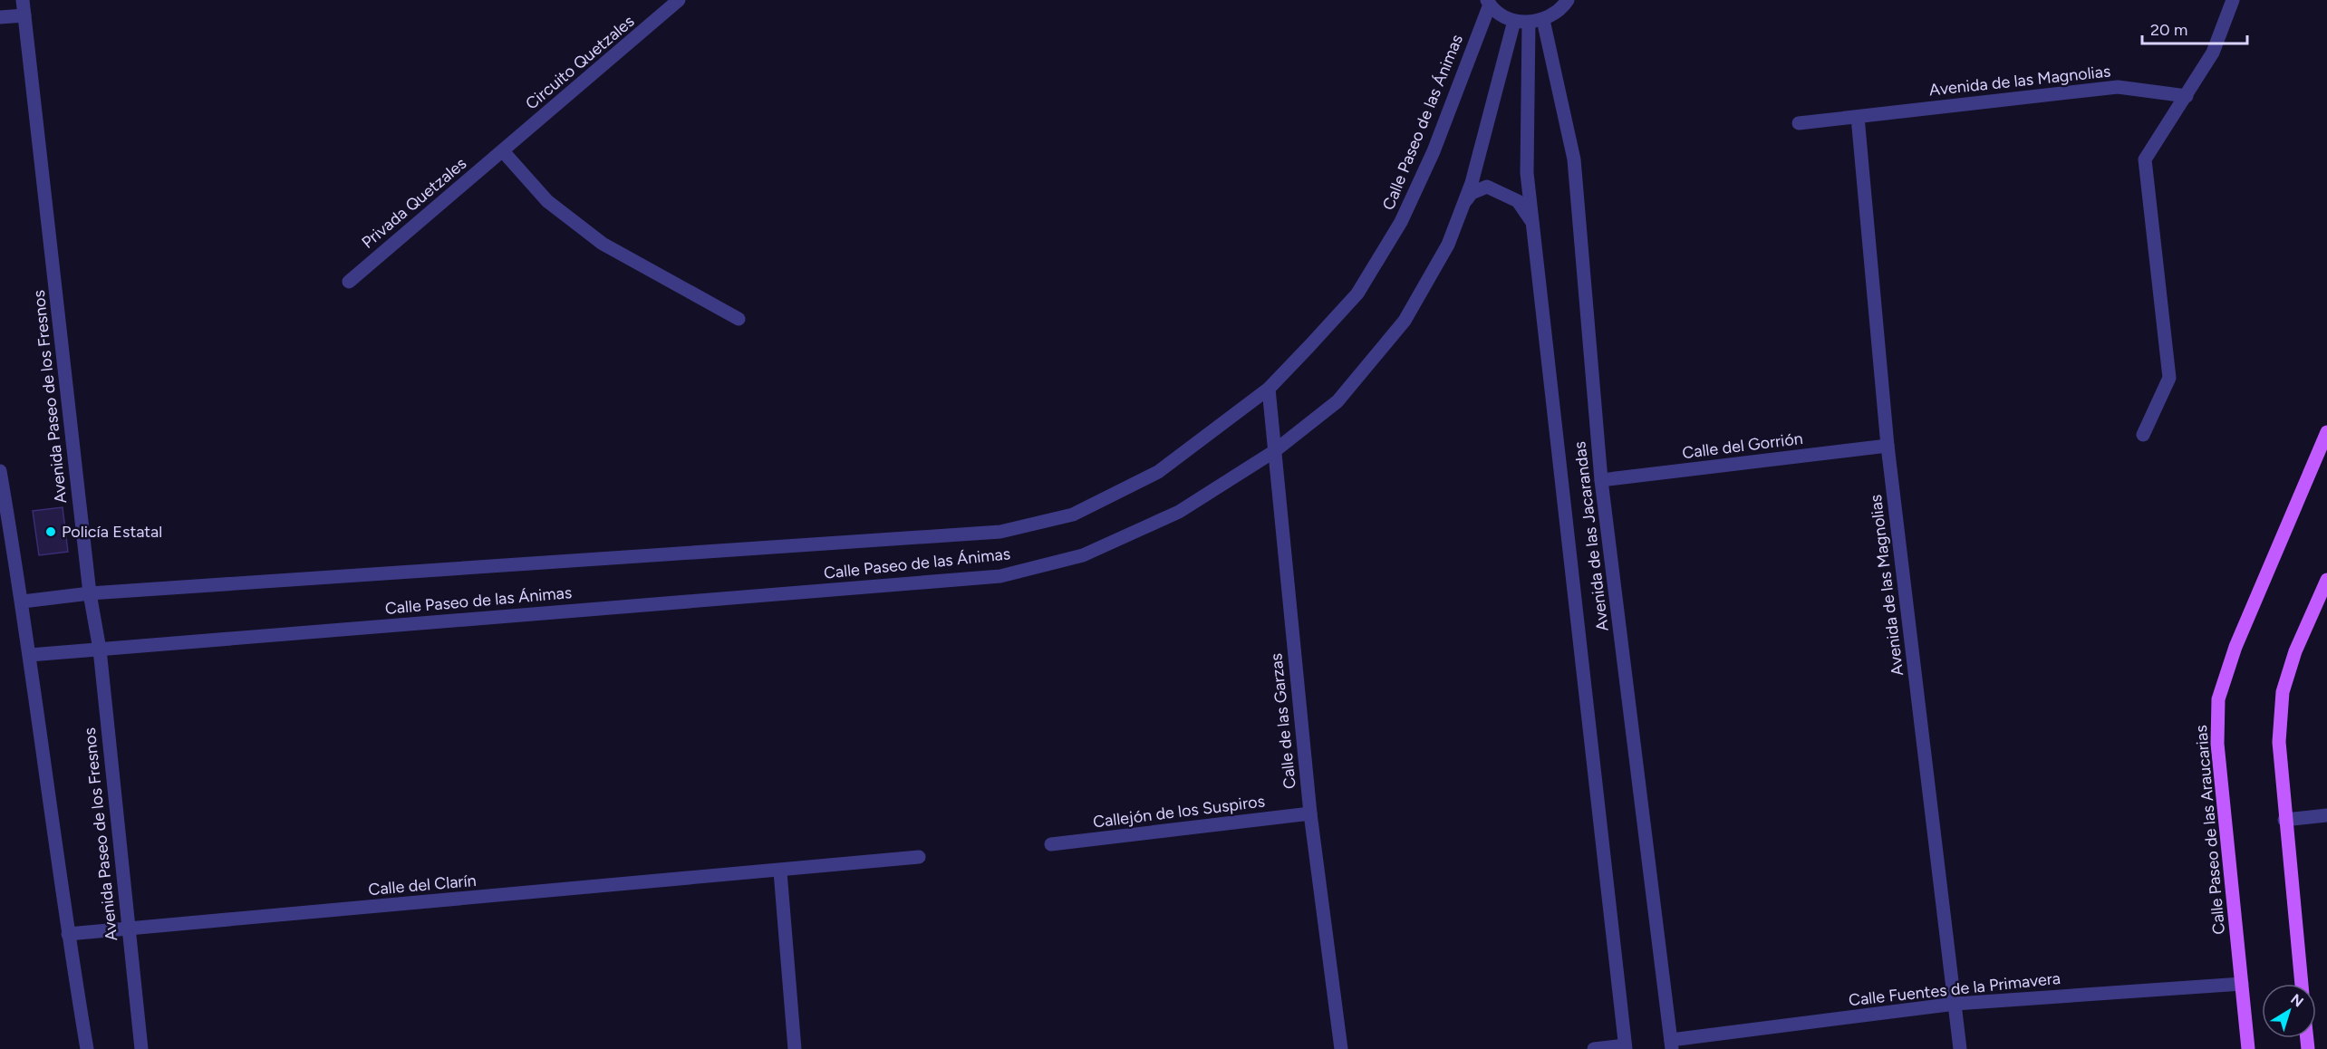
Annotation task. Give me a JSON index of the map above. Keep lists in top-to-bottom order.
{
  "streets": {
    "main road": ["Calle Paseo de las Araucarias"],
    "street": [
      "Circuito Quetzales",
      "Avenida de las Magnolias",
      "Calle Paseo de las Ánimas",
      "Privada Quetzales",
      "Avenida Paseo de los Fresnos",
      "Calle del Gorrión",
      "Avenida de las Jacarandas",
      "Calle de las Garzas",
      "Callejón de los Suspiros",
      "Calle del Clarín",
      "Calle Fuentes de la Primavera"
    ]
  },
  "crossings": [
    ["Circuito Quetzales", "Privada Quetzales"],
    ["Avenida de las Magnolias", "Calle del Gorrión"],
    ["Avenida de las Magnolias", "Calle Fuentes de la Primavera"],
    ["Calle Paseo de las Ánimas", "Avenida Paseo de los Fresnos"],
    ["Calle Paseo de las Ánimas", "Calle de las Garzas"],
    ["Avenida Paseo de los Fresnos", "Calle del Clarín"],
    ["Calle del Gorrión", "Avenida de las Jacarandas"],
    ["Avenida de las Jacarandas", "Calle Fuentes de la Primavera"],
    ["Calle de las Garzas", "Callejón de los Suspiros"],
    ["Calle Paseo de las Araucarias", "Calle Fuentes de la Primavera"]
  ],
  "places": ["Policía Estatal"],
  "scale_bar": "20 m",
  "north": "top right"
}
